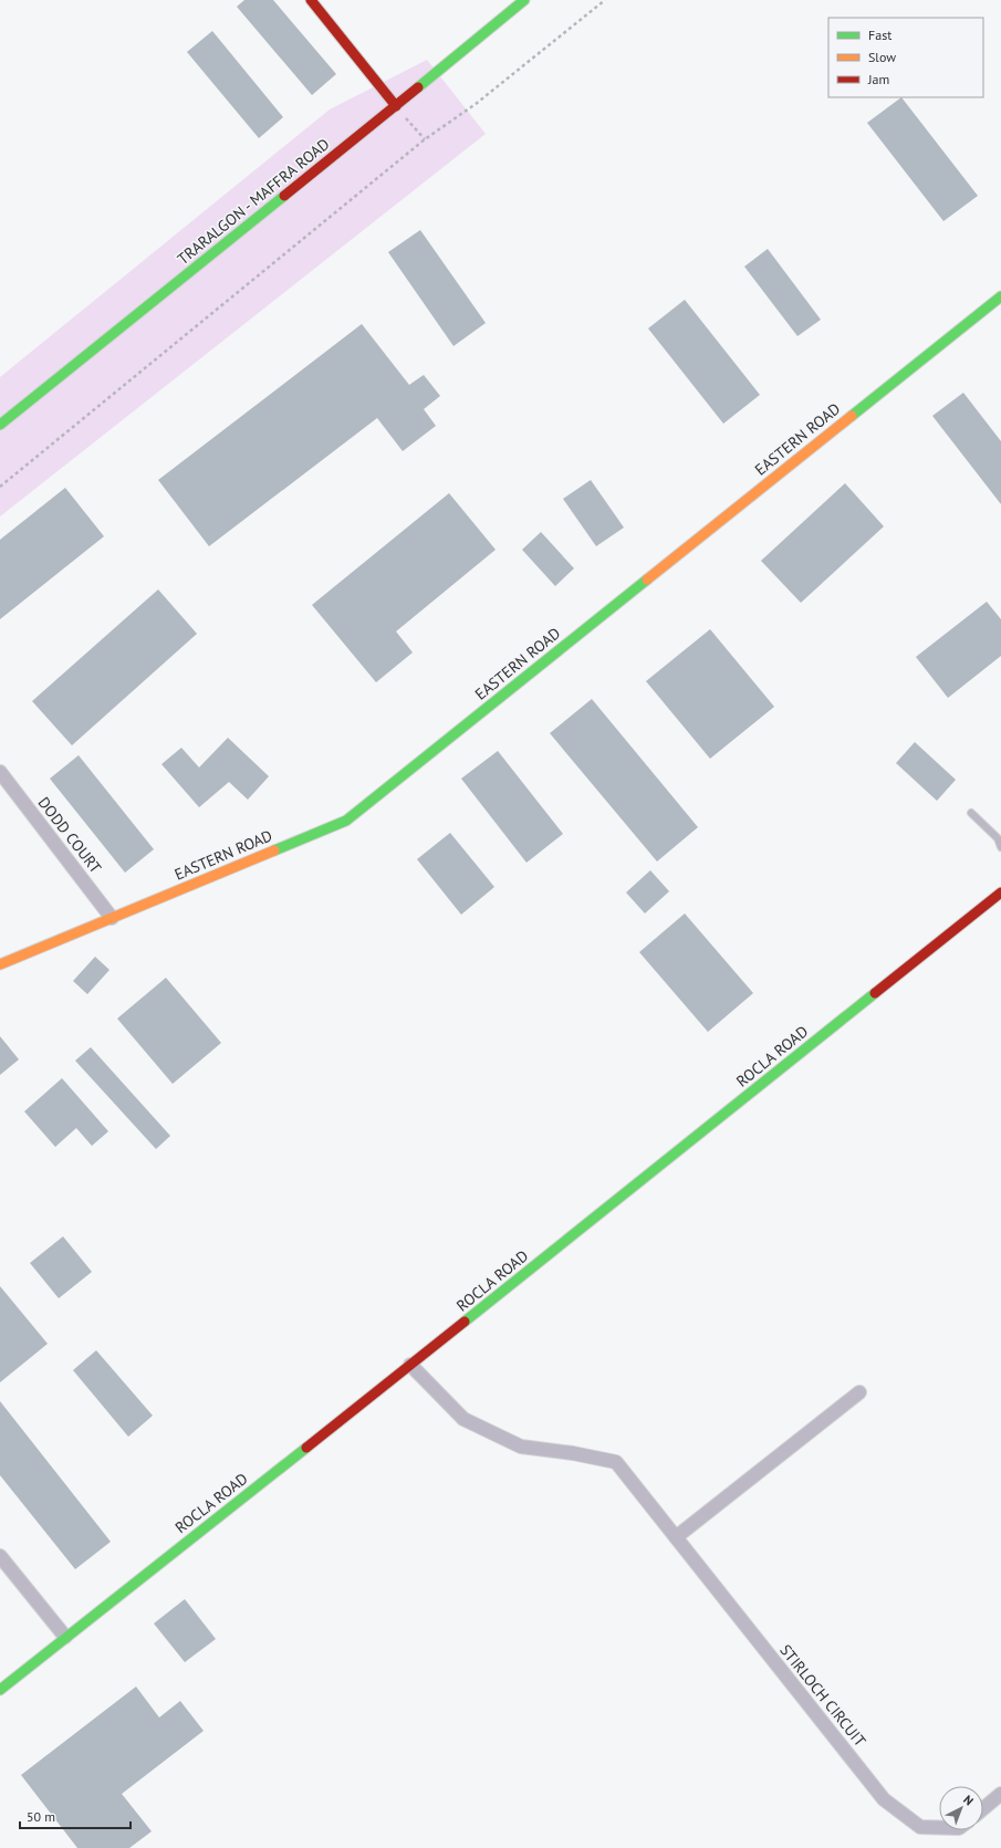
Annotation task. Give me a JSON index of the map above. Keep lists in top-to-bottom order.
{
  "streets": {
    "street": [
      "TRARALGON - MAFFRA ROAD",
      "EASTERN ROAD",
      "DODD COURT",
      "ROCLA ROAD",
      "STIRLOCH CIRCUIT"
    ]
  },
  "crossings": [
    ["EASTERN ROAD", "DODD COURT"],
    ["ROCLA ROAD", "STIRLOCH CIRCUIT"]
  ],
  "legend": ["Fast", "Slow", "Jam"],
  "scale_bar": "50 m",
  "north": "top right"
}
